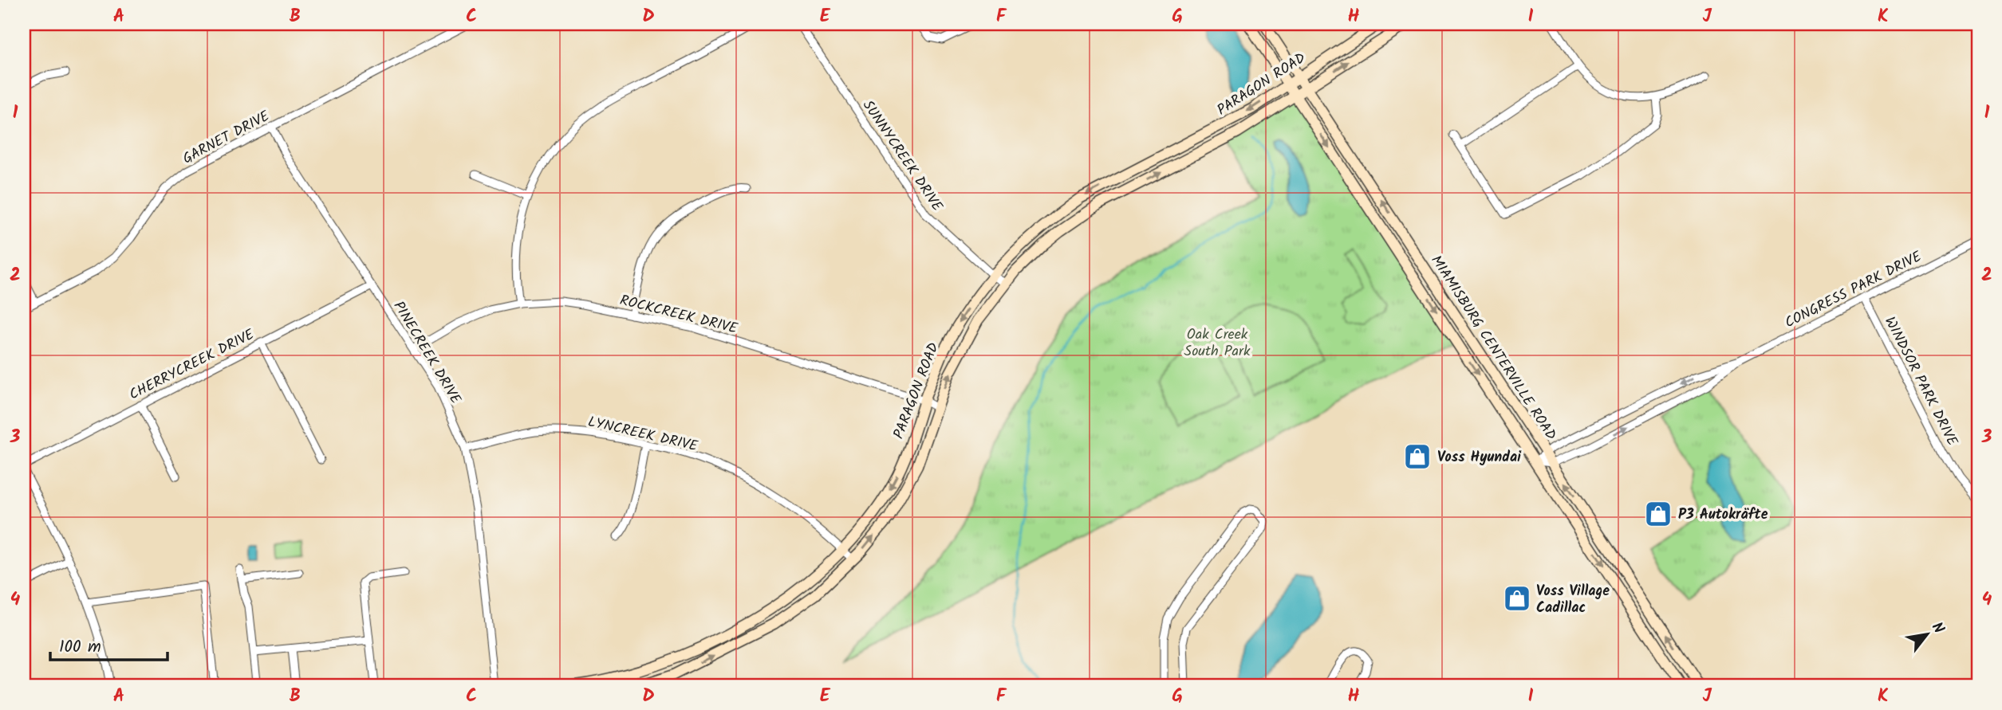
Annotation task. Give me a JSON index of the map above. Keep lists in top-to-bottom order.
{
  "streets": {
    "street": [
      "PARAGON ROAD",
      "GARNET DRIVE",
      "SUNNYCREEK DRIVE",
      "CONGRESS PARK DRIVE",
      "ROCKCREEK DRIVE",
      "MIAMISBURG CENTERVILLE ROAD",
      "PINECREEK DRIVE",
      "CHERRYCREEK DRIVE",
      "WINDSOR PARK DRIVE",
      "LYNCREEK DRIVE"
    ]
  },
  "crossings": [
    ["PARAGON ROAD", "SUNNYCREEK DRIVE"],
    ["PARAGON ROAD", "ROCKCREEK DRIVE"],
    ["PARAGON ROAD", "MIAMISBURG CENTERVILLE ROAD"],
    ["PARAGON ROAD", "LYNCREEK DRIVE"],
    ["GARNET DRIVE", "PINECREEK DRIVE"],
    ["CONGRESS PARK DRIVE", "MIAMISBURG CENTERVILLE ROAD"],
    ["CONGRESS PARK DRIVE", "WINDSOR PARK DRIVE"],
    ["ROCKCREEK DRIVE", "PINECREEK DRIVE"],
    ["PINECREEK DRIVE", "CHERRYCREEK DRIVE"],
    ["PINECREEK DRIVE", "LYNCREEK DRIVE"]
  ],
  "parks": ["Oak Creek South Park"],
  "places": {
    "shop": ["Voss Hyundai", "P3 Autokräfte", "Voss Village Cadillac"]
  },
  "scale_bar": "100 m",
  "north": "top right",
  "grid": {
    "columns": [
      "A",
      "B",
      "C",
      "D",
      "E",
      "F",
      "G",
      "H",
      "I",
      "J",
      "K"
    ],
    "rows": [
      "1",
      "2",
      "3",
      "4"
    ]
  }
}
